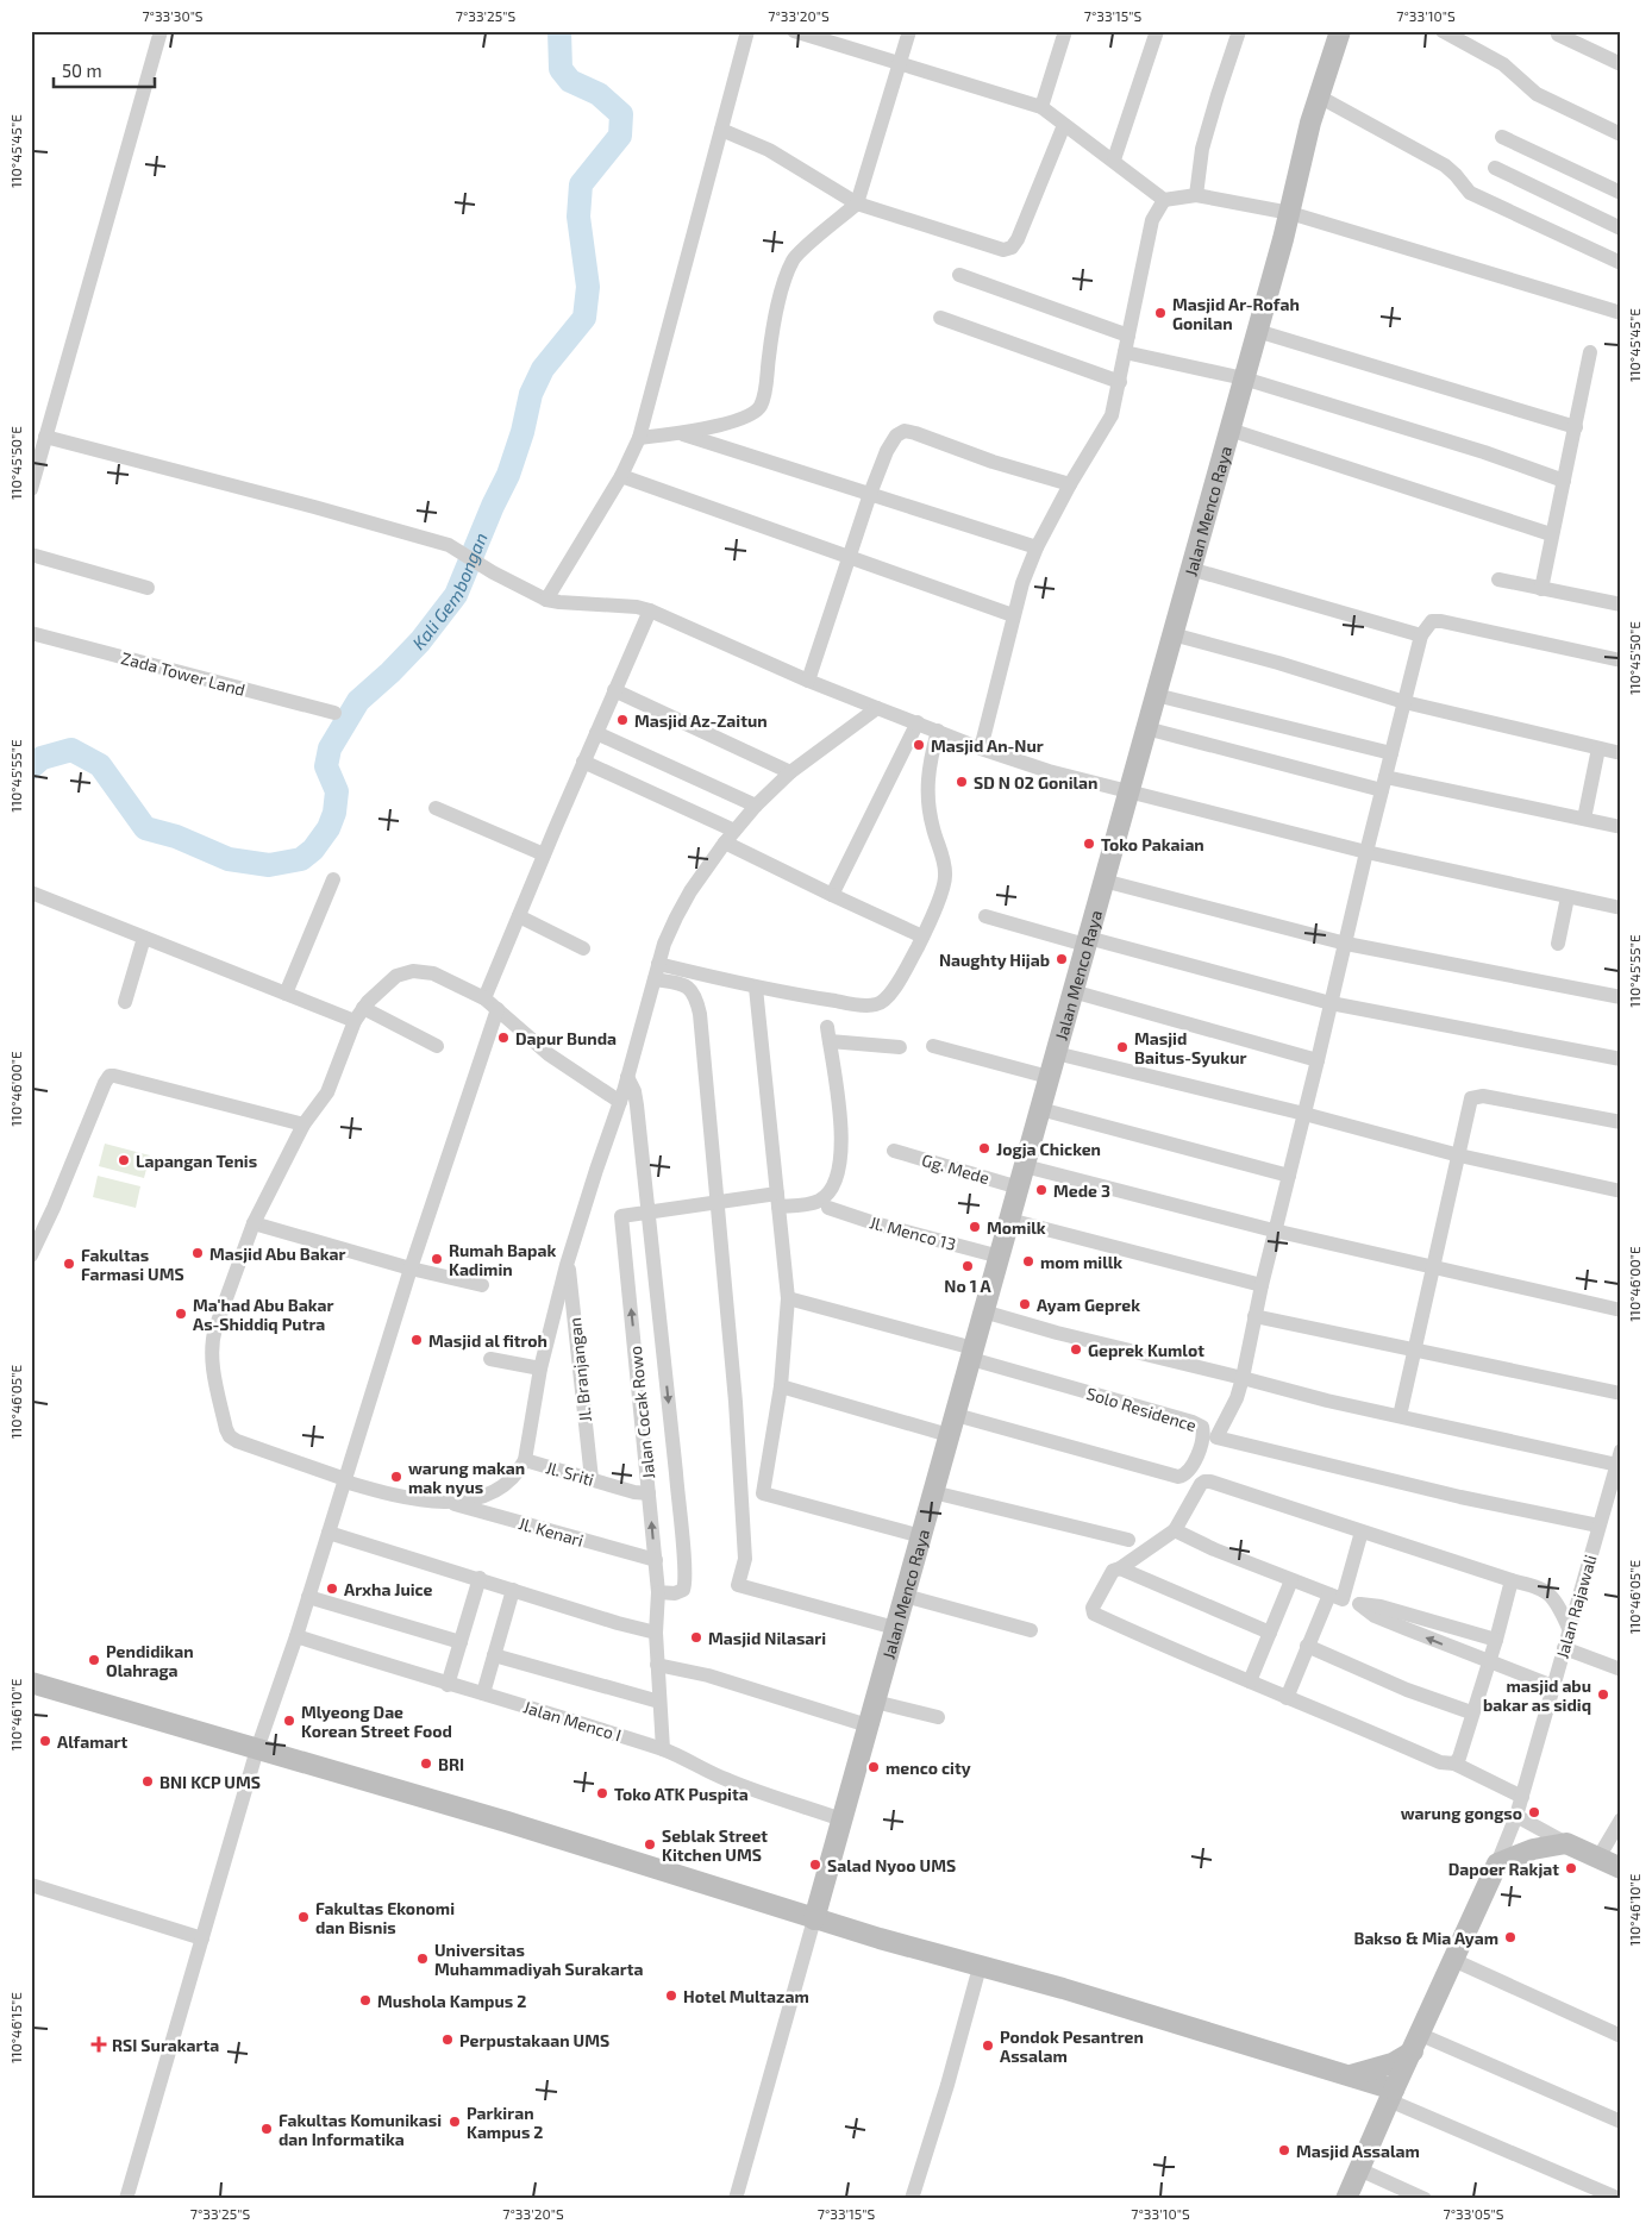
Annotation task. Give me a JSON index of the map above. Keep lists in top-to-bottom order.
{
  "streets": {
    "street": [
      "Jalan Menco Raya",
      "Zada Tower Land",
      "Gg. Mede",
      "Jl. Menco 13",
      "Jl. Branjangan",
      "Solo Residence",
      "Jalan Cocak Rowo",
      "Jl. Sriti",
      "Jl. Kenari",
      "Jalan Rajawali",
      "Jalan Menco I"
    ]
  },
  "crossings": [
    ["Jalan Menco Raya", "Gg. Mede"],
    ["Jalan Menco Raya", "Jl. Menco 13"],
    ["Jalan Menco Raya", "Solo Residence"],
    ["Jalan Menco Raya", "Jalan Menco I"],
    ["Jl. Branjangan", "Jl. Sriti"],
    ["Jalan Cocak Rowo", "Jl. Sriti"],
    ["Jalan Cocak Rowo", "Jl. Kenari"],
    ["Jalan Cocak Rowo", "Jalan Menco I"]
  ],
  "water": ["Kali Gembongan"],
  "places": {
    "other": [
      "Masjid Ar-Rofah Gonilan",
      "Masjid Az-Zaitun",
      "Masjid An-Nur",
      "SD N 02 Gonilan",
      "Toko Pakaian",
      "Naughty Hijab",
      "Dapur Bunda",
      "Masjid Baitus-Syukur",
      "Jogja Chicken",
      "Lapangan Tenis",
      "Mede 3",
      "Momilk",
      "Masjid Abu Bakar",
      "Rumah Bapak Kadimin",
      "mom millk",
      "Fakultas Farmasi UMS",
      "No 1 A",
      "Ayam Geprek",
      "Ma'had Abu Bakar As-Shiddiq Putra",
      "Masjid al fitroh",
      "Geprek Kumlot",
      "warung makan mak nyus",
      "Arxha Juice",
      "Masjid Nilasari",
      "Pendidikan Olahraga",
      "masjid abu bakar as sidiq",
      "Mlyeong Dae Korean Street Food",
      "Alfamart",
      "BRI",
      "menco city",
      "BNI KCP UMS",
      "Toko ATK Puspita",
      "warung gongso",
      "Seblak Street Kitchen UMS",
      "Salad Nyoo UMS",
      "Dapoer Rakjat",
      "Fakultas Ekonomi dan Bisnis",
      "Bakso & Mia Ayam",
      "Universitas Muhammadiyah Surakarta",
      "Hotel Multazam",
      "Mushola Kampus 2",
      "Perpustakaan UMS",
      "Pondok Pesantren Assalam",
      "Parkiran Kampus 2",
      "Fakultas Komunikasi dan Informatika",
      "Masjid Assalam"
    ],
    "health": ["RSI Surakarta"]
  },
  "scale_bar": "50 m",
  "coordinates": [
    "7°33'30\"S",
    "7°33'25\"S",
    "7°33'20\"S",
    "7°33'15\"S",
    "7°33'10\"S",
    "110°45'45\"E",
    "110°45'50\"E",
    "110°45'55\"E",
    "110°46'00\"E",
    "110°46'05\"E",
    "110°46'10\"E",
    "110°46'15\"E",
    "7°33'05\"S"
  ]
}
